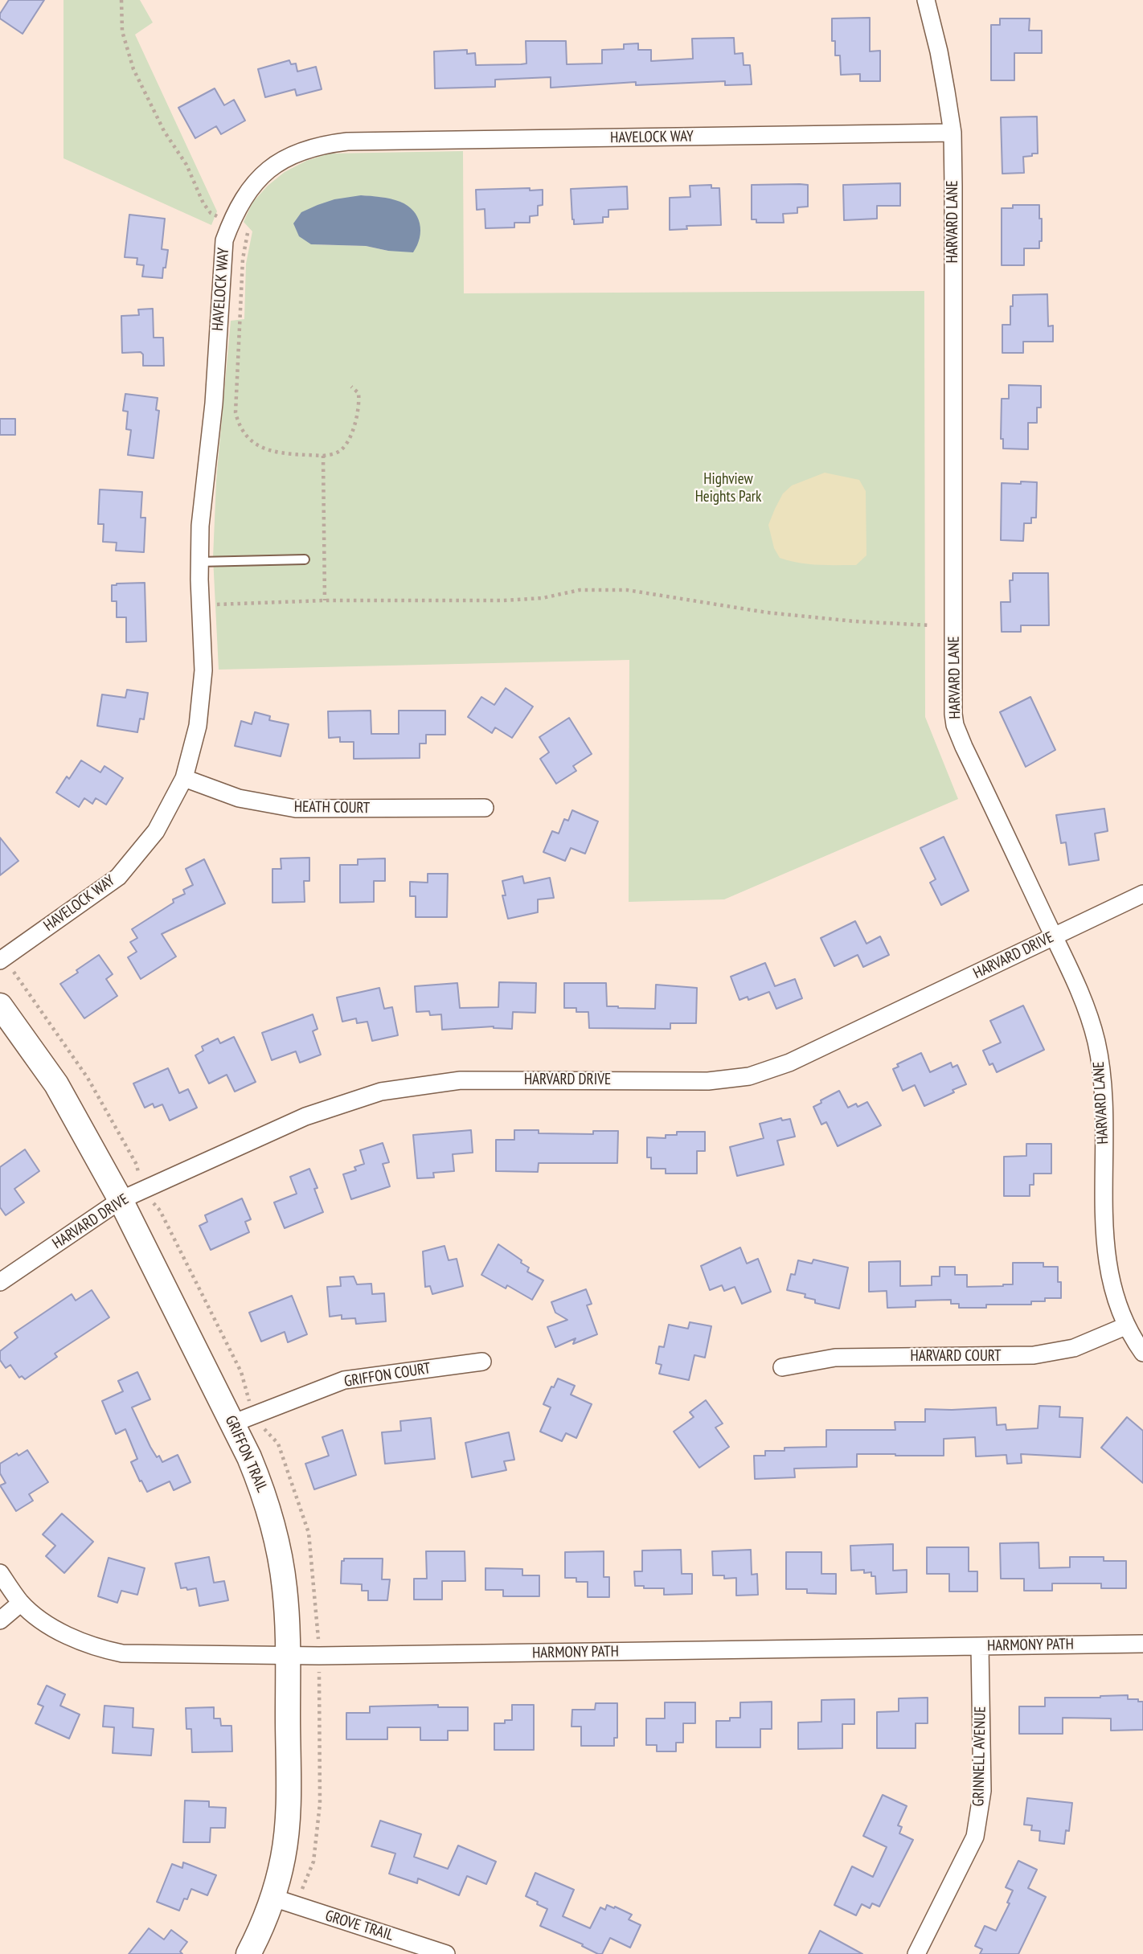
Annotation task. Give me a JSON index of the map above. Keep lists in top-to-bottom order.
{
  "streets": {
    "street": [
      "HAVELOCK WAY",
      "HARVARD LANE",
      "HEATH COURT",
      "HARVARD DRIVE",
      "HARVARD COURT",
      "GRIFFON COURT",
      "GRIFFON TRAIL",
      "HARMONY PATH",
      "GRINNELL AVENUE",
      "GROVE TRAIL"
    ]
  },
  "crossings": [
    ["HAVELOCK WAY", "HARVARD LANE"],
    ["HAVELOCK WAY", "HEATH COURT"],
    ["HARVARD LANE", "HARVARD DRIVE"],
    ["HARVARD LANE", "HARVARD COURT"],
    ["HARVARD DRIVE", "GRIFFON TRAIL"],
    ["GRIFFON COURT", "GRIFFON TRAIL"],
    ["GRIFFON TRAIL", "HARMONY PATH"],
    ["GRIFFON TRAIL", "GROVE TRAIL"],
    ["HARMONY PATH", "GRINNELL AVENUE"]
  ],
  "parks": ["Highview Heights Park"]
}
